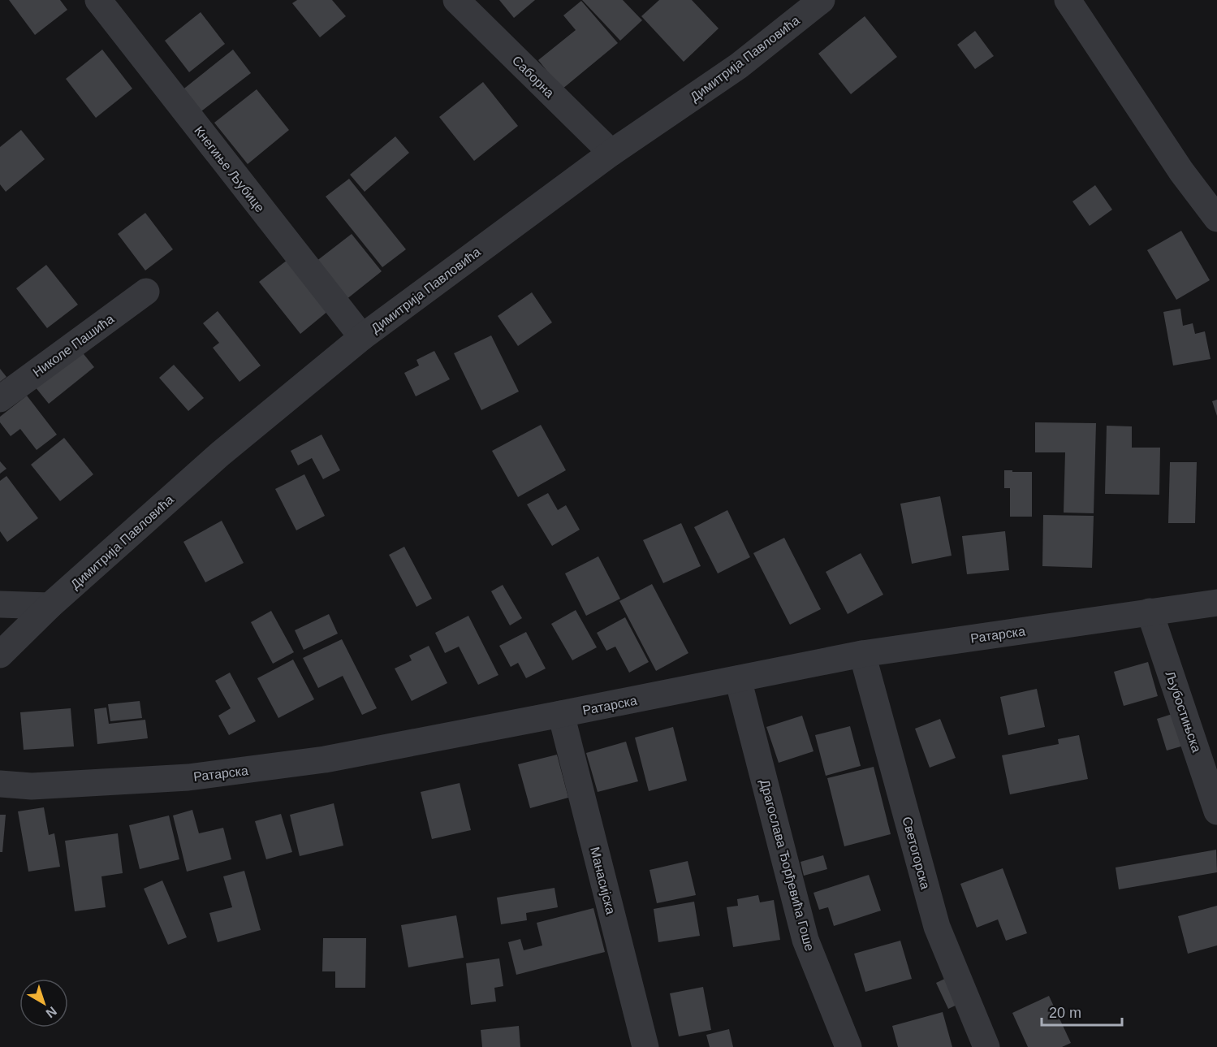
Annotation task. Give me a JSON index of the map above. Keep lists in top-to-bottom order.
{
  "streets": {
    "street": [
      "Димитрија Павловића",
      "Саборна",
      "Кнегиње Љубице",
      "Николе Пашића",
      "Ратарска",
      "Љубостињска",
      "Светогорска",
      "Драгослава Ђорђевића Гоше",
      "Манасијска"
    ]
  },
  "crossings": [
    ["Димитрија Павловића", "Саборна"],
    ["Димитрија Павловића", "Кнегиње Љубице"],
    ["Ратарска", "Љубостињска"],
    ["Ратарска", "Светогорска"],
    ["Ратарска", "Драгослава Ђорђевића Гоше"],
    ["Ратарска", "Манасијска"]
  ],
  "scale_bar": "20 m",
  "north": "bottom right"
}
